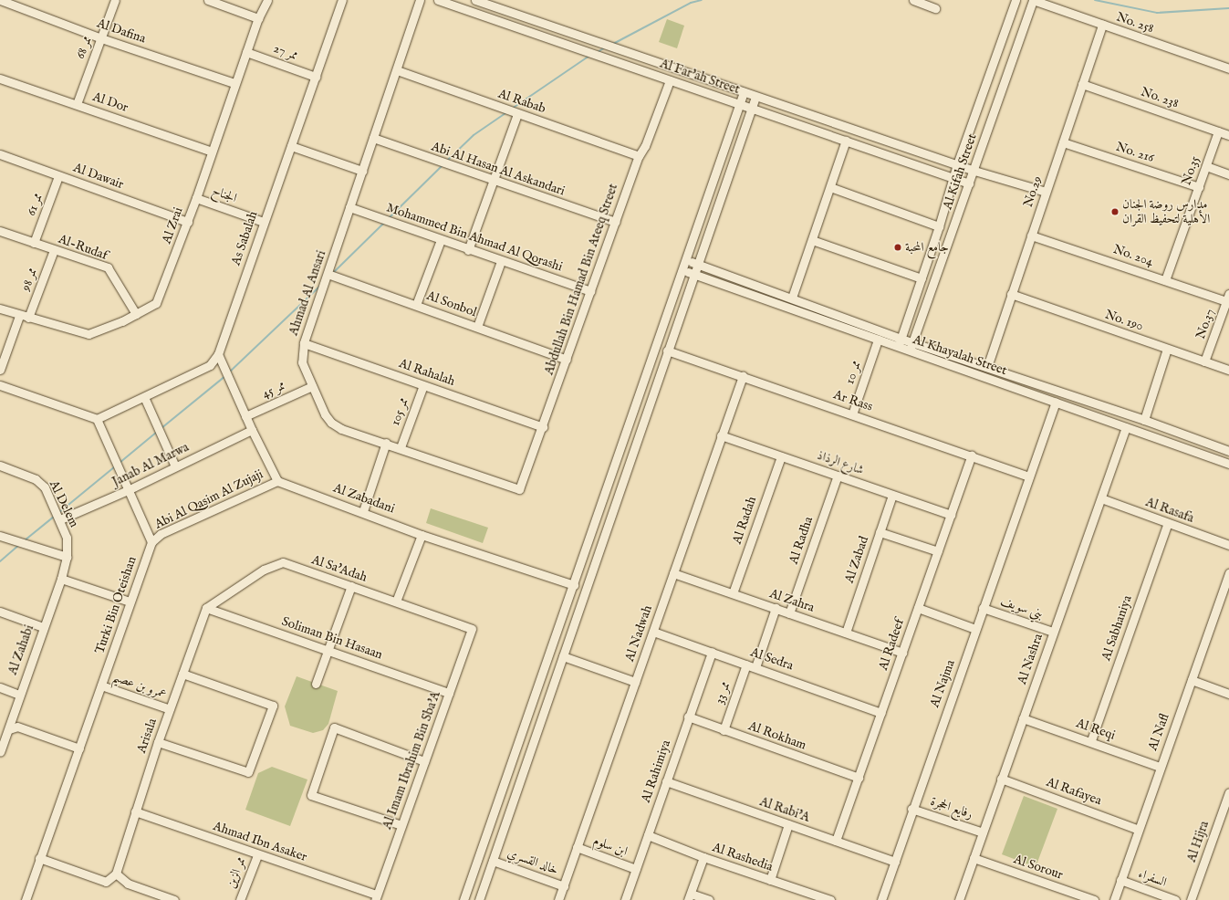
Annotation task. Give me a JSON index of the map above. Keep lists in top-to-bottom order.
{
  "streets": {
    "street": [
      "No. 258",
      "Al Dafina",
      "ممر 68",
      "ممر 27",
      "Al Far'ah Street",
      "No. 238",
      "Al Rabab",
      "Al Dor",
      "No. 216",
      "Abi Al Hasan Al Askandari",
      "No.35",
      "Al Kifah Street",
      "Al Dawair",
      "No.29",
      "الجناح",
      "ممر 61",
      "Al Zrai",
      "Mohammed Bin Ahmad Al Qorashi",
      "As Sabalah",
      "Al-Rudaf",
      "No. 204",
      "ممر 98",
      "Abdullah Bin Hamad Bin Ateeq Street",
      "Ahmad Al Ansari",
      "Al Sonbol",
      "No. 190",
      "No.37",
      "Al Khayalah Street",
      "Al Rahalah",
      "ممر 10",
      "ممر 45",
      "Ar Rass",
      "ممر 105",
      "شارع الرذاذ",
      "Janab Al Marwa",
      "Al Zabadani",
      "Abi Al Qasim Al Zujaji",
      "Al Delem",
      "Al Rasafa",
      "Al Radah",
      "Al Radha",
      "Al Zabad",
      "Al Sa'Adah",
      "Al Zahra",
      "Turki Bin Oteishan",
      "بني سويف",
      "Al Sabhaniya",
      "Al Nadwah",
      "Soliman Bin Hasaan",
      "Al Radeef",
      "Al Zahabi",
      "Al Sedra",
      "Al Nashra",
      "Al Najma",
      "عمرو بن عصيم",
      "ممر 33",
      "Al Reqi",
      "Al Nafl",
      "Arisala",
      "Al Rokham",
      "Al Imam Ibrahim Bin Sba'A",
      "Al Rahimiya",
      "Al Rafayea",
      "رفايع الحجرة",
      "Al Rabi'A",
      "Ahmad Ibn Asaker",
      "Al Hijra",
      "ابن سلوم",
      "Al Rashedia",
      "خالد القسري",
      "Al Sorour",
      "ممر الزين",
      "السفراء"
    ]
  },
  "crossings": [
    ["No. 258", "Al Kifah Street"],
    ["No. 258", "No.29"],
    ["Al Dafina", "ممر 68"],
    ["Al Dafina", "Al Zrai"],
    ["ممر 68", "Al Dor"],
    ["ممر 27", "Al Zrai"],
    ["ممر 27", "As Sabalah"],
    ["Al Far'ah Street", "Al Kifah Street"],
    ["Al Far'ah Street", "No.29"],
    ["Al Far'ah Street", "Abdullah Bin Hamad Bin Ateeq Street"],
    ["No. 238", "No.35"],
    ["No. 238", "No.29"],
    ["Al Rabab", "Abdullah Bin Hamad Bin Ateeq Street"],
    ["Al Rabab", "Ahmad Al Ansari"],
    ["Al Dor", "Al Zrai"],
    ["No. 216", "No.35"],
    ["No. 216", "No.29"],
    ["Abi Al Hasan Al Askandari", "Abdullah Bin Hamad Bin Ateeq Street"],
    ["Abi Al Hasan Al Askandari", "Ahmad Al Ansari"],
    ["No.35", "No. 204"],
    ["Al Kifah Street", "Al Khayalah Street"],
    ["Al Dawair", "ممر 61"],
    ["Al Dawair", "Al Zrai"],
    ["No.29", "No. 204"],
    ["No.29", "No. 190"],
    ["No.29", "Al Khayalah Street"],
    ["الجناح", "Al Zrai"],
    ["الجناح", "As Sabalah"],
    ["ممر 61", "Al-Rudaf"],
    ["Al Zrai", "Al-Rudaf"],
    ["Al Zrai", "ممر 98"],
    ["Mohammed Bin Ahmad Al Qorashi", "Abdullah Bin Hamad Bin Ateeq Street"],
    ["Mohammed Bin Ahmad Al Qorashi", "Ahmad Al Ansari"],
    ["Al-Rudaf", "ممر 98"],
    ["No. 204", "No.37"],
    ["Abdullah Bin Hamad Bin Ateeq Street", "Ahmad Al Ansari"],
    ["Abdullah Bin Hamad Bin Ateeq Street", "Al Sonbol"],
    ["Abdullah Bin Hamad Bin Ateeq Street", "Al Rahalah"],
    ["Ahmad Al Ansari", "Al Sonbol"],
    ["Ahmad Al Ansari", "Al Rahalah"],
    ["Ahmad Al Ansari", "ممر 45"],
    ["Ahmad Al Ansari", "ممر 105"],
    ["No. 190", "No.37"],
    ["Al Khayalah Street", "ممر 10"],
    ["Al Khayalah Street", "Al Nashra"],
    ["Al Khayalah Street", "Al Najma"],
    ["Al Rahalah", "ممر 105"],
    ["ممر 10", "Ar Rass"],
    ["Ar Rass", "Al Nadwah"],
    ["Ar Rass", "Al Radeef"],
    ["Ar Rass", "Al Najma"],
    ["شارع الرذاذ", "Al Radah"],
    ["شارع الرذاذ", "Al Radha"],
    ["شارع الرذاذ", "Al Zabad"],
    ["شارع الرذاذ", "Al Nadwah"],
    ["شارع الرذاذ", "Al Radeef"],
    ["Janab Al Marwa", "Al Delem"],
    ["Al Zabadani", "Abi Al Qasim Al Zujaji"],
    ["Abi Al Qasim Al Zujaji", "Turki Bin Oteishan"],
    ["Al Delem", "Al Zahabi"],
    ["Al Rasafa", "Al Sabhaniya"],
    ["Al Rasafa", "Al Nashra"],
    ["Al Radah", "Al Zahra"],
    ["Al Radha", "Al Zahra"],
    ["Al Zabad", "Al Zahra"],
    ["Al Sa'Adah", "Soliman Bin Hasaan"],
    ["Al Sa'Adah", "Arisala"],
    ["Al Sa'Adah", "Al Imam Ibrahim Bin Sba'A"],
    ["Al Zahra", "Al Nadwah"],
    ["Al Zahra", "Al Radeef"],
    ["Turki Bin Oteishan", "عمرو بن عصيم"],
    ["بني سويف", "Al Nashra"],
    ["بني سويف", "Al Najma"],
    ["Al Sabhaniya", "Al Reqi"],
    ["Al Nadwah", "Al Sedra"],
    ["Al Nadwah", "ابن سلوم"],
    ["Al Nadwah", "خالد القسري"],
    ["Soliman Bin Hasaan", "Arisala"],
    ["Soliman Bin Hasaan", "Al Imam Ibrahim Bin Sba'A"],
    ["Al Radeef", "Al Sedra"],
    ["Al Radeef", "Al Rokham"],
    ["Al Radeef", "Al Rabi'A"],
    ["Al Sedra", "ممر 33"],
    ["Al Sedra", "Al Rahimiya"],
    ["Al Nashra", "Al Reqi"],
    ["Al Nashra", "Al Rafayea"],
    ["Al Nashra", "رفايع الحجرة"],
    ["Al Nashra", "Al Sorour"],
    ["Al Najma", "رفايع الحجرة"],
    ["Al Najma", "Al Rabi'A"],
    ["عمرو بن عصيم", "Arisala"],
    ["ممر 33", "Al Rokham"],
    ["Al Reqi", "Al Nafl"],
    ["Al Nafl", "Al Rafayea"],
    ["Al Nafl", "السفراء"],
    ["Arisala", "Ahmad Ibn Asaker"],
    ["Al Rokham", "Al Rahimiya"],
    ["Al Imam Ibrahim Bin Sba'A", "Ahmad Ibn Asaker"],
    ["Al Rahimiya", "Al Rabi'A"],
    ["Al Rahimiya", "ابن سلوم"],
    ["Al Rahimiya", "Al Rashedia"],
    ["Ahmad Ibn Asaker", "ممر الزين"]
  ],
  "places": ["مدارس روضة الجنان الأهلية لتحفيظ القران", "جامع المحبة"]
}
